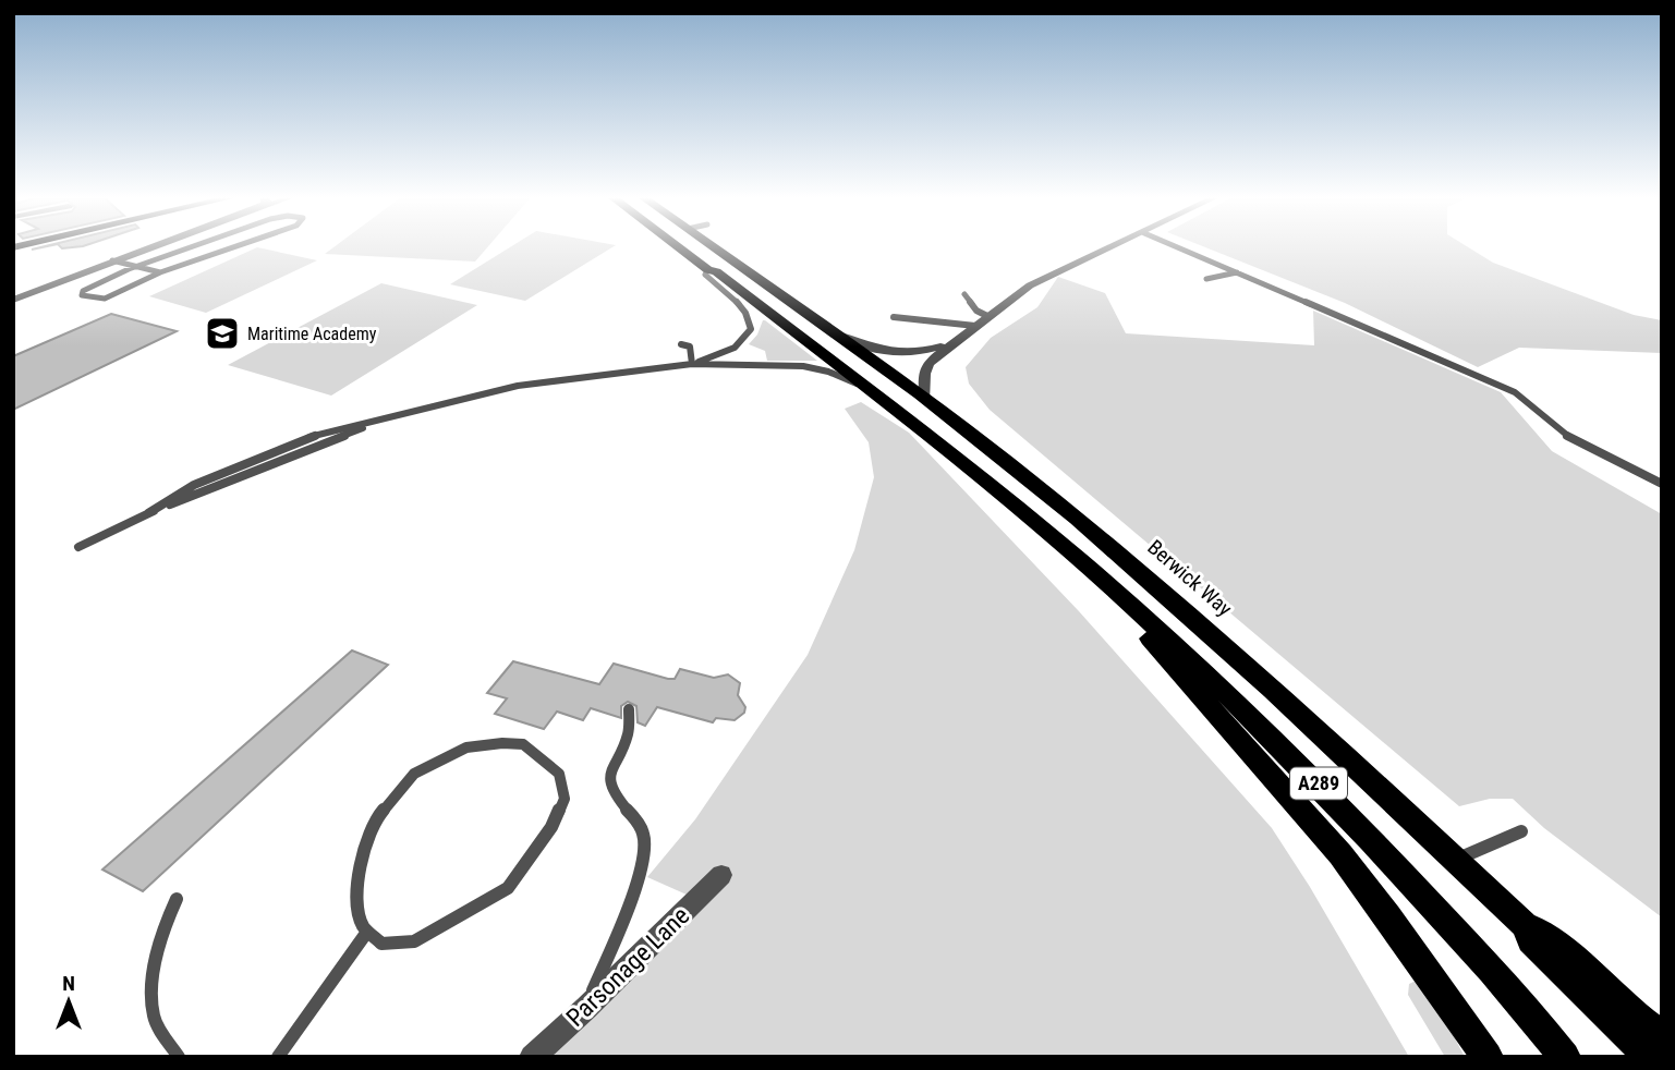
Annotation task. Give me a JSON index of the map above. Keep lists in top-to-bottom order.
{
  "streets": {
    "main road": ["Berwick Way", "A289"],
    "street": ["Parsonage Lane"]
  },
  "crossings": [
    ["Berwick Way", "A289"]
  ],
  "places": {
    "school or university": ["Maritime Academy"]
  },
  "north": "top"
}
